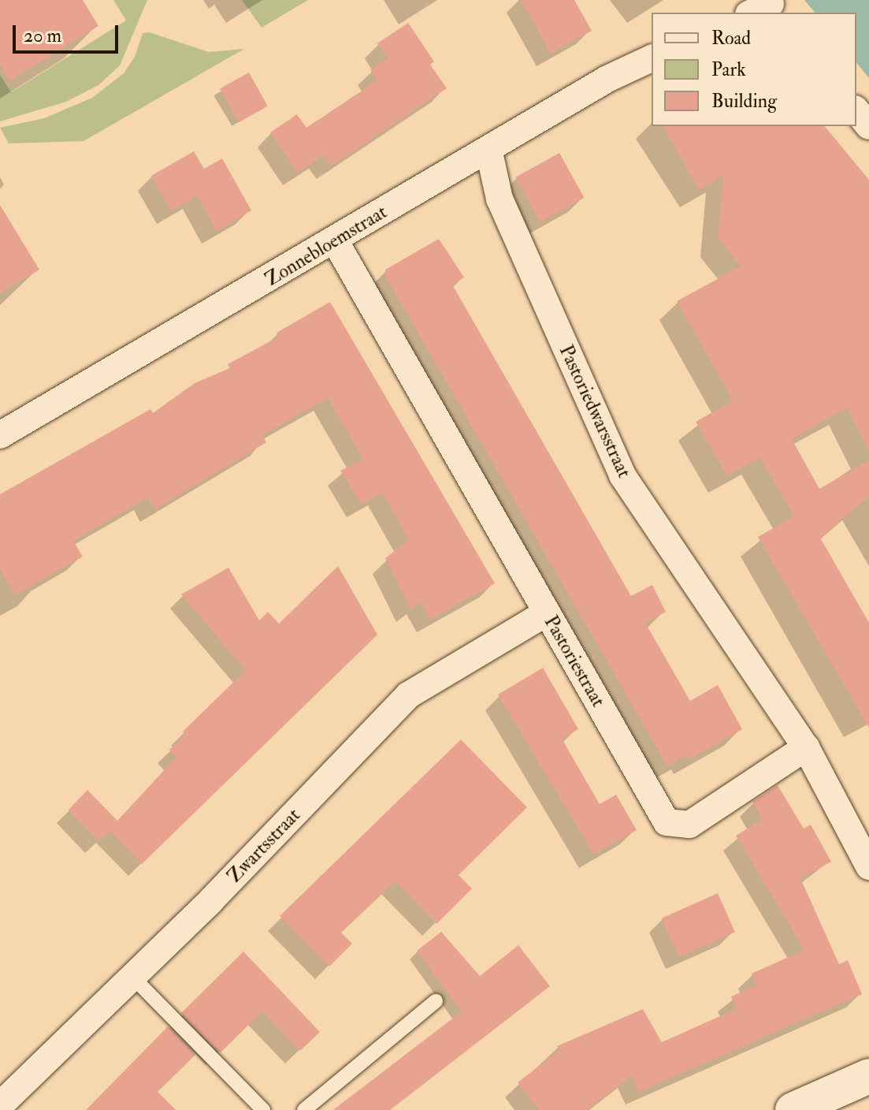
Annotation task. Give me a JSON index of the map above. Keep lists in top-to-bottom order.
{
  "streets": {
    "street": [
      "Zonnebloemstraat",
      "Pastoriedwarsstraat",
      "Pastoriestraat",
      "Zwartsstraat"
    ]
  },
  "crossings": [
    ["Zonnebloemstraat", "Pastoriedwarsstraat"],
    ["Zonnebloemstraat", "Pastoriestraat"],
    ["Pastoriedwarsstraat", "Pastoriestraat"],
    ["Pastoriestraat", "Zwartsstraat"]
  ],
  "legend": ["Road", "Park", "Building"],
  "scale_bar": "20 m"
}
